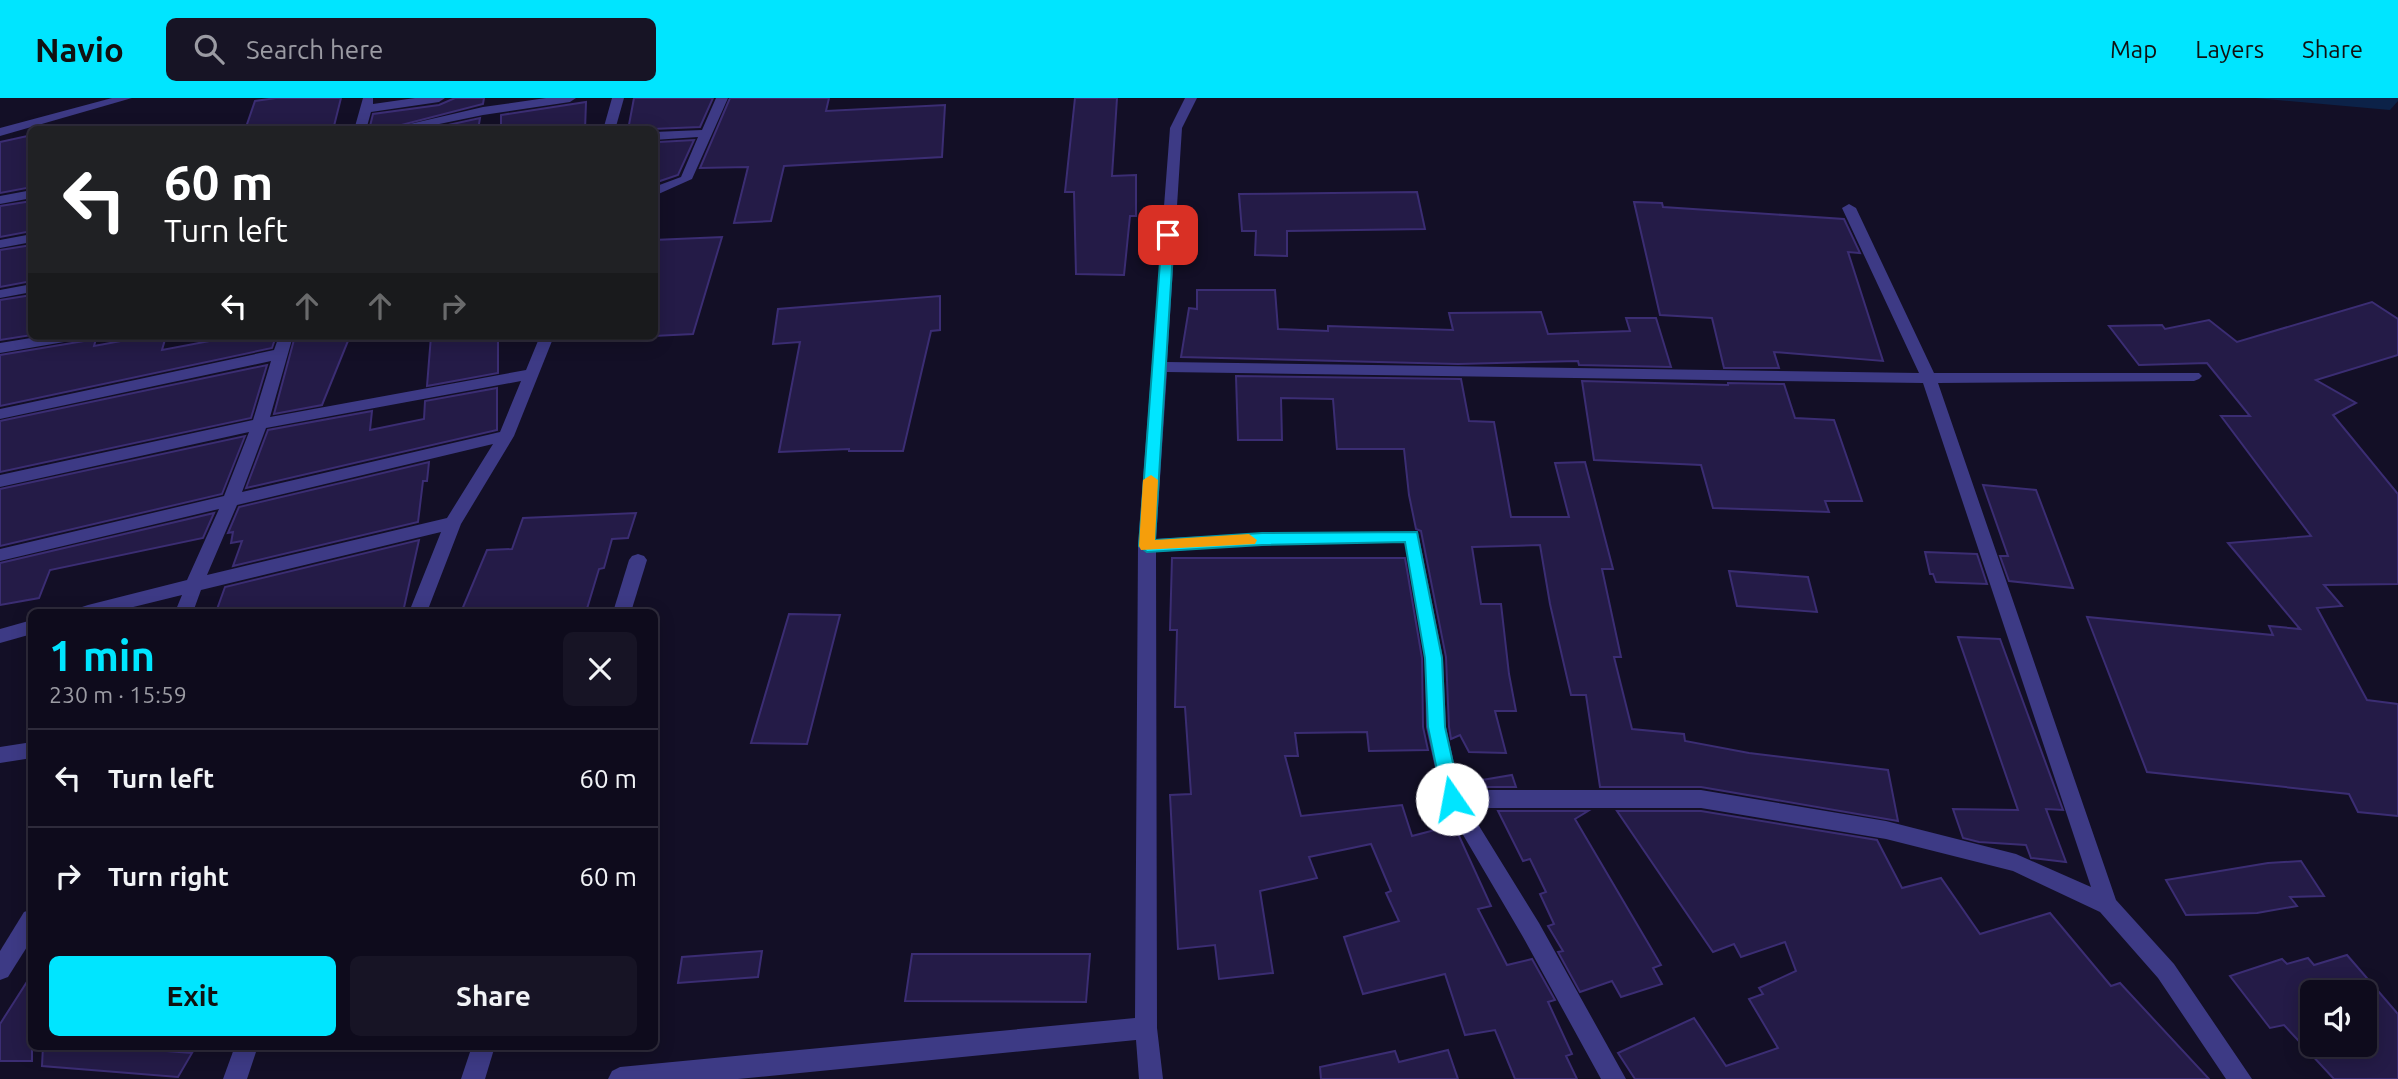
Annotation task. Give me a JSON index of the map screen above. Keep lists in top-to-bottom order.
{
  "page": {
    "header": "Navio",
    "search": "Search here",
    "nav": ["Map", "Layers", "Share"],
    "turn": ["60 m", "Turn left"],
    "heading": ["1 min", "230 m · 15:59"],
    "list": [
      {
        "name": "Turn left",
        "value": "60 m"
      },
      {
        "name": "Turn right",
        "value": "60 m"
      }
    ],
    "buttons": ["Exit", "Share"]
  }
}
